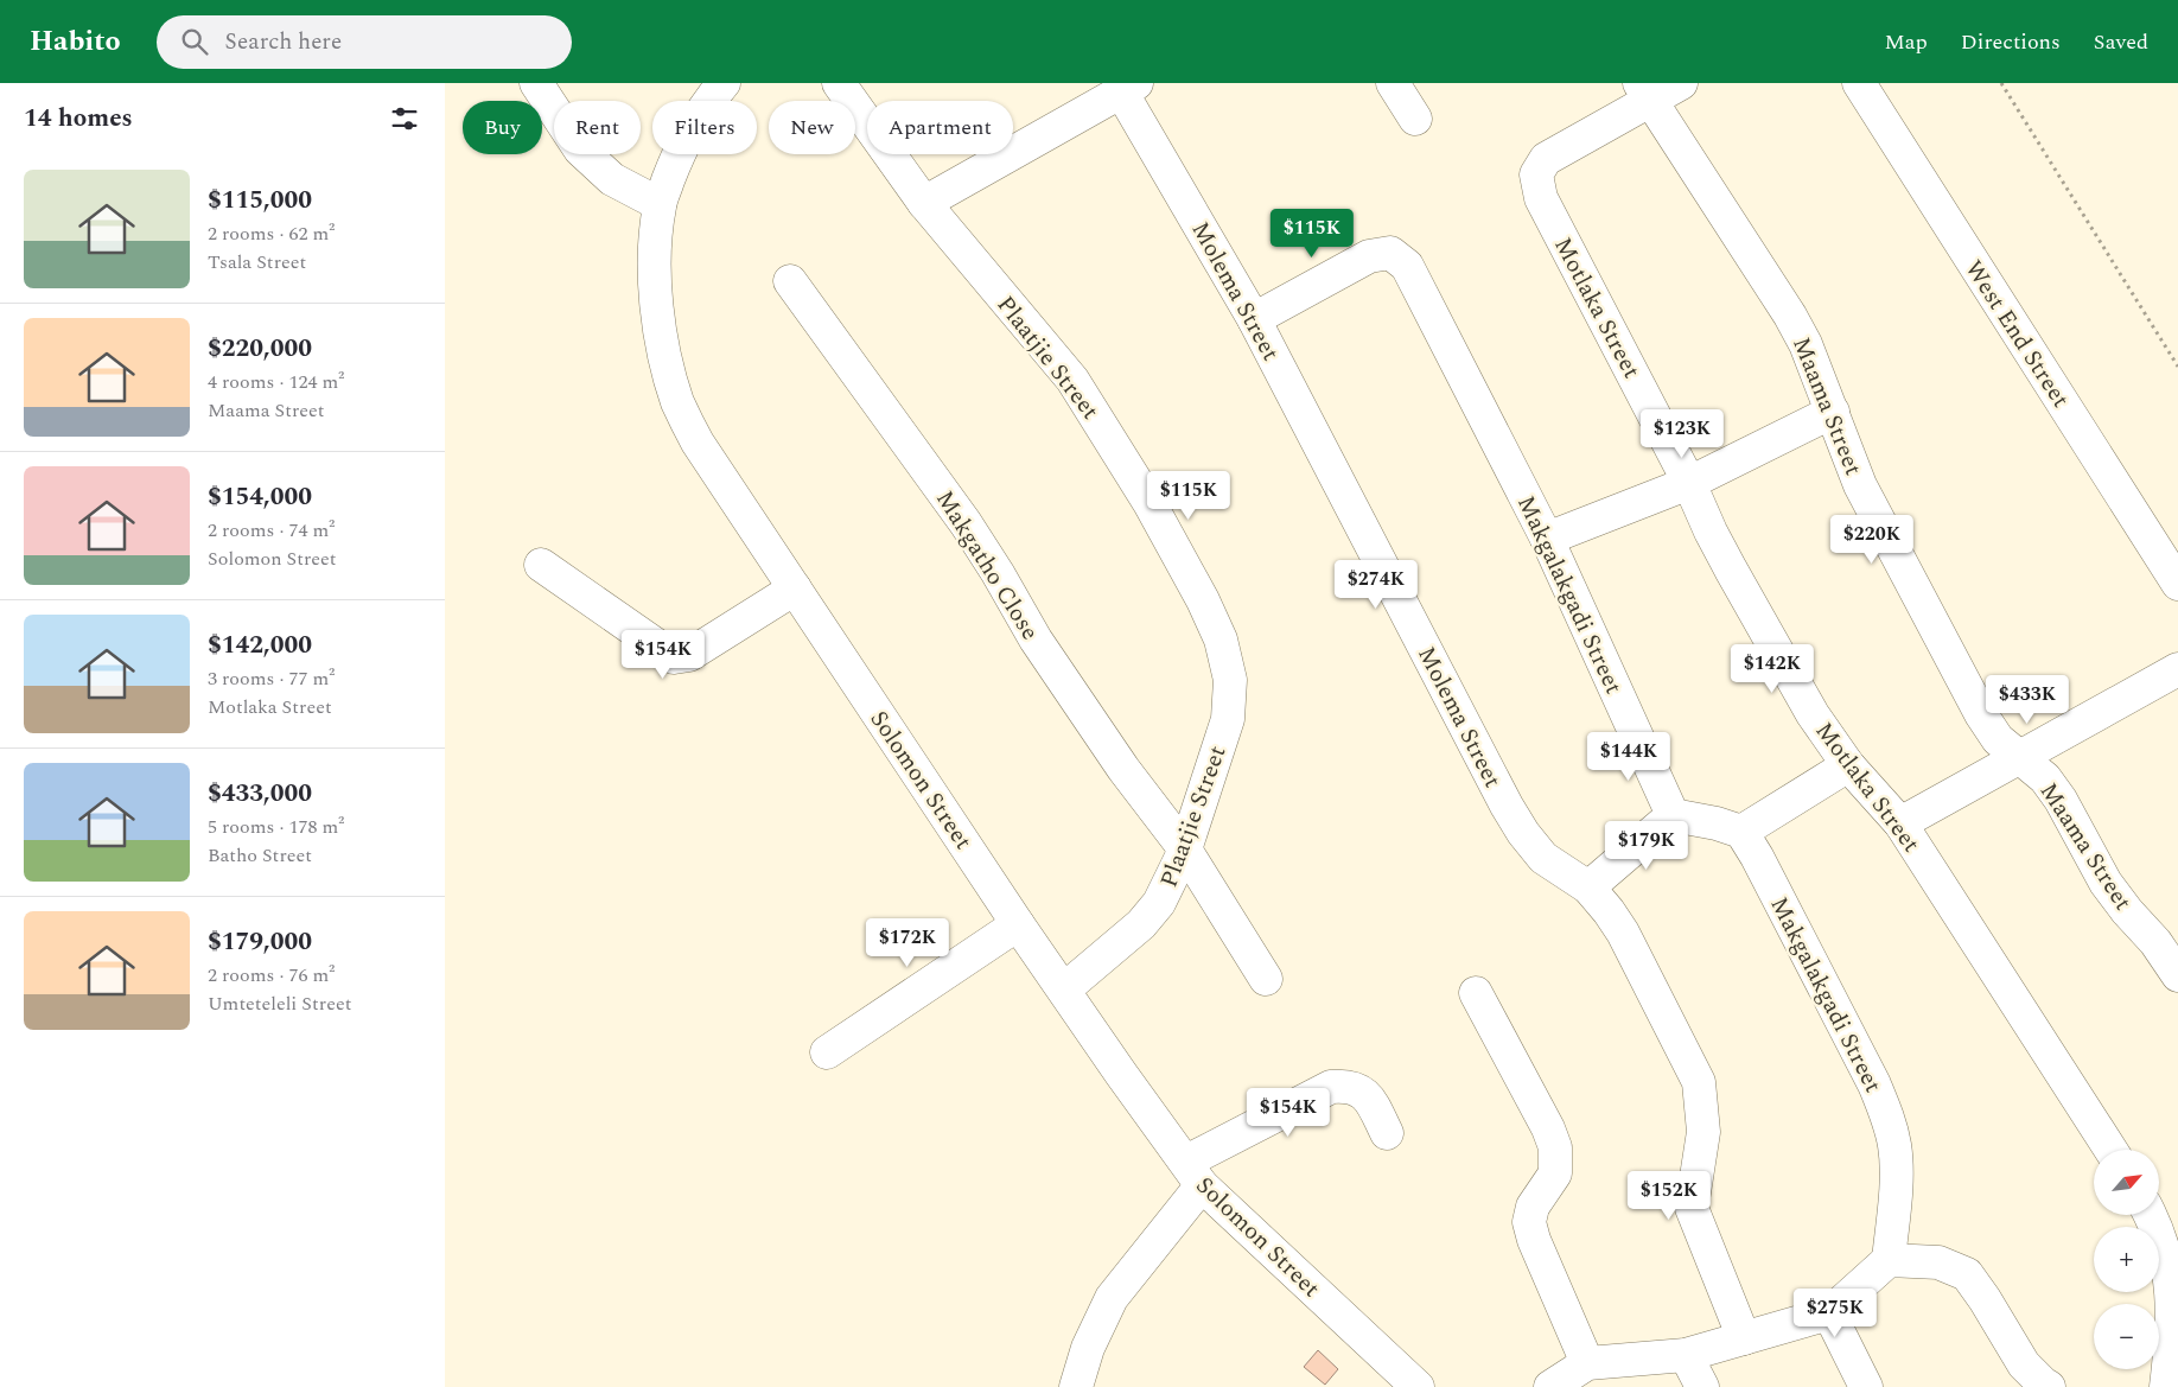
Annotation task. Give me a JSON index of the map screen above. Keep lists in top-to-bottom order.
{
  "streets": {
    "street": [
      "Molema Street",
      "Motlaka Street",
      "West End Street",
      "Plaatjie Street",
      "Maama Street",
      "Makgatho Close",
      "Makgalakgadi Street",
      "Solomon Street"
    ]
  },
  "crossings": [
    ["Molema Street", "Makgalakgadi Street"],
    ["Motlaka Street", "Maama Street"],
    ["Plaatjie Street", "Makgatho Close"],
    ["Plaatjie Street", "Solomon Street"]
  ],
  "north": "top right",
  "page": {
    "header": "Habito",
    "search": "Search here",
    "nav": ["Map", "Directions", "Saved"],
    "heading": "14 homes",
    "chip": [
      "Buy",
      "Rent",
      "Filters",
      "New",
      "Apartment"
    ],
    "list": [
      {
        "name": "$115,000",
        "note": "2 rooms · 62 m² · Tsala Street"
      },
      {
        "name": "$220,000",
        "note": "4 rooms · 124 m² · Maama Street"
      },
      {
        "name": "$154,000",
        "note": "2 rooms · 74 m² · Solomon Street"
      },
      {
        "name": "$142,000",
        "note": "3 rooms · 77 m² · Motlaka Street"
      },
      {
        "name": "$433,000",
        "note": "5 rooms · 178 m² · Batho Street"
      },
      {
        "name": "$179,000",
        "note": "2 rooms · 76 m² · Umteteleli Street"
      }
    ],
    "price": [
      "$115K",
      "$123K",
      "$115K",
      "$220K",
      "$274K",
      "$154K",
      "$142K",
      "$433K",
      "$144K",
      "$179K",
      "$172K",
      "$154K",
      "$152K",
      "$275K"
    ],
    "map_buttons": ["+", "−"]
  }
}
